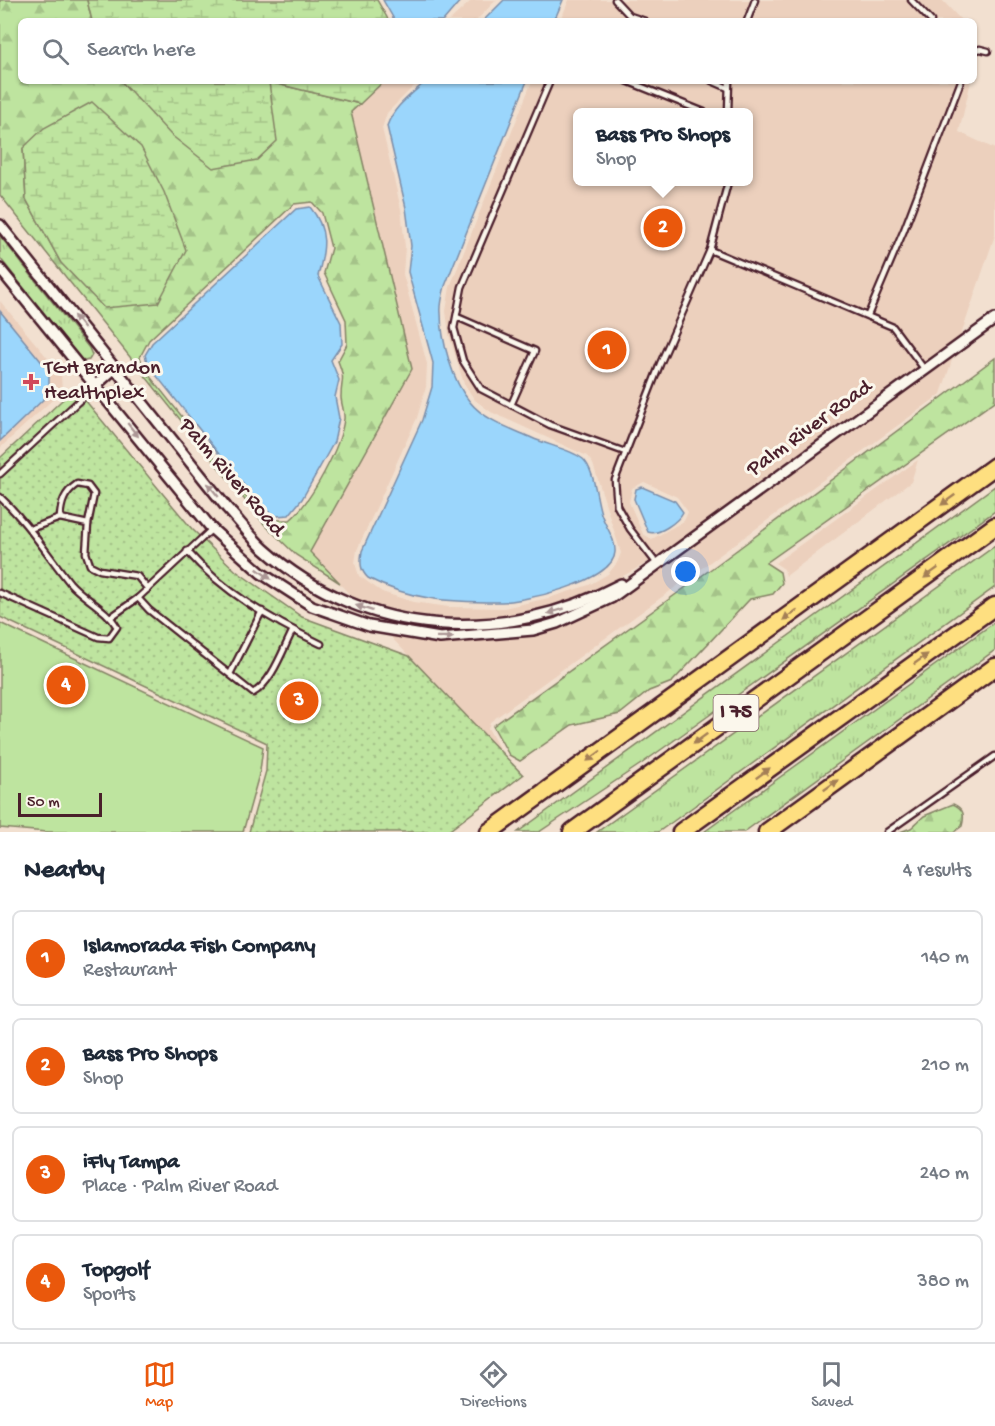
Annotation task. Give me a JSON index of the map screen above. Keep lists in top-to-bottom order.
{
  "streets": {
    "highway": ["I 75"],
    "street": ["Palm River Road"]
  },
  "places": {
    "health": ["TGH Brandon Healthplex"]
  },
  "scale_bar": "50 m",
  "page": {
    "search": "Search here",
    "popup": ["Bass Pro Shops", "Shop"],
    "pins": [
      "2",
      "1",
      "4",
      "3"
    ],
    "scale": "50 m",
    "heading": ["Nearby", "4 results"],
    "list": [
      {
        "mark": "1",
        "name": "Islamorada Fish Company",
        "note": "Restaurant",
        "value": "140 m"
      },
      {
        "mark": "2",
        "name": "Bass Pro Shops",
        "note": "Shop",
        "value": "210 m"
      },
      {
        "mark": "3",
        "name": "iFly Tampa",
        "note": "Place · Palm River Road",
        "value": "240 m"
      },
      {
        "mark": "4",
        "name": "Topgolf",
        "note": "Sports",
        "value": "380 m"
      }
    ],
    "nav": ["Map", "Directions", "Saved"]
  }
}
